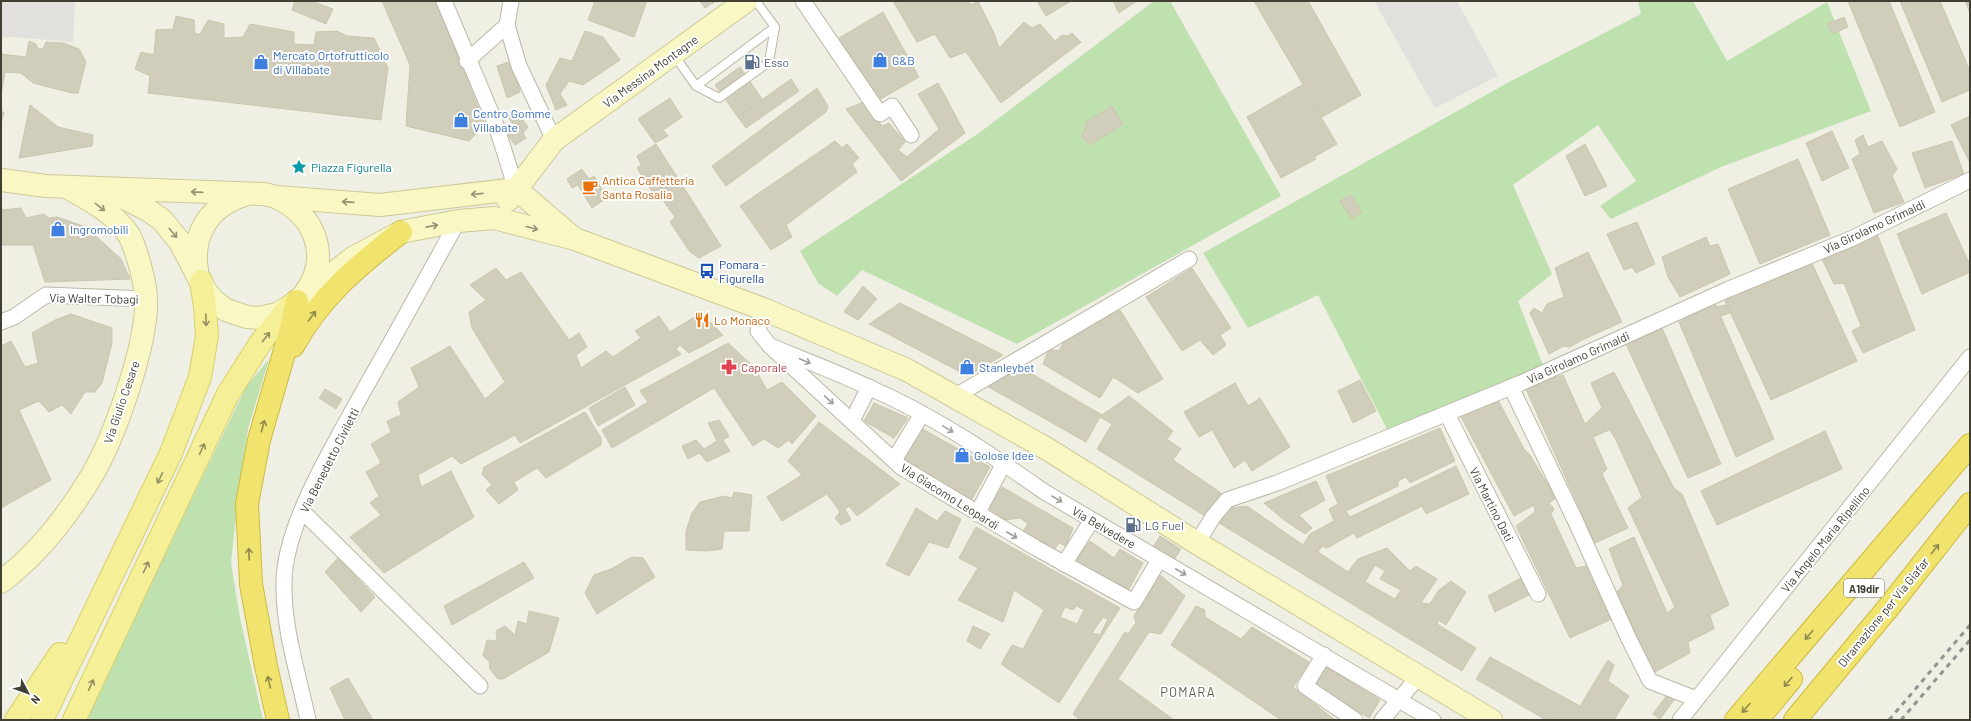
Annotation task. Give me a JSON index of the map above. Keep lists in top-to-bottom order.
{
  "streets": {
    "highway": ["A19dir", "Diramazione per Via Giafar"],
    "main road": ["Via Messina Montagne", "Via Giulio Cesare"],
    "street": [
      "Via Girolamo Grimaldi",
      "Via Walter Tobagi",
      "Via Benedetto Civiletti",
      "Via Giacomo Leopardi",
      "Via Martino Dati",
      "Via Belvedere",
      "Via Angelo Maria Ripellino"
    ]
  },
  "crossings": [
    ["Via Girolamo Grimaldi", "Via Martino Dati"],
    ["Via Walter Tobagi", "Via Giulio Cesare"],
    ["Via Giacomo Leopardi", "Via Belvedere"]
  ],
  "one_way": ["Via Giacomo Leopardi", "Via Belvedere"],
  "districts": ["POMARA"],
  "places": {
    "shop": [
      "G&B",
      "Mercato Ortofrutticolo di Villabate",
      "Centro Gomme Villabate",
      "Ingromobili",
      "Stanleybet",
      "Golose Idee"
    ],
    "fuel station": ["Esso", "LG Fuel"],
    "place": ["Piazza Figurella"],
    "cafe": ["Antica Caffetteria Santa Rosalia"],
    "bus stop": ["Pomara - Figurella"],
    "restaurant": ["Lo Monaco"],
    "pharmacy": ["Caporale"]
  },
  "north": "bottom right"
}
